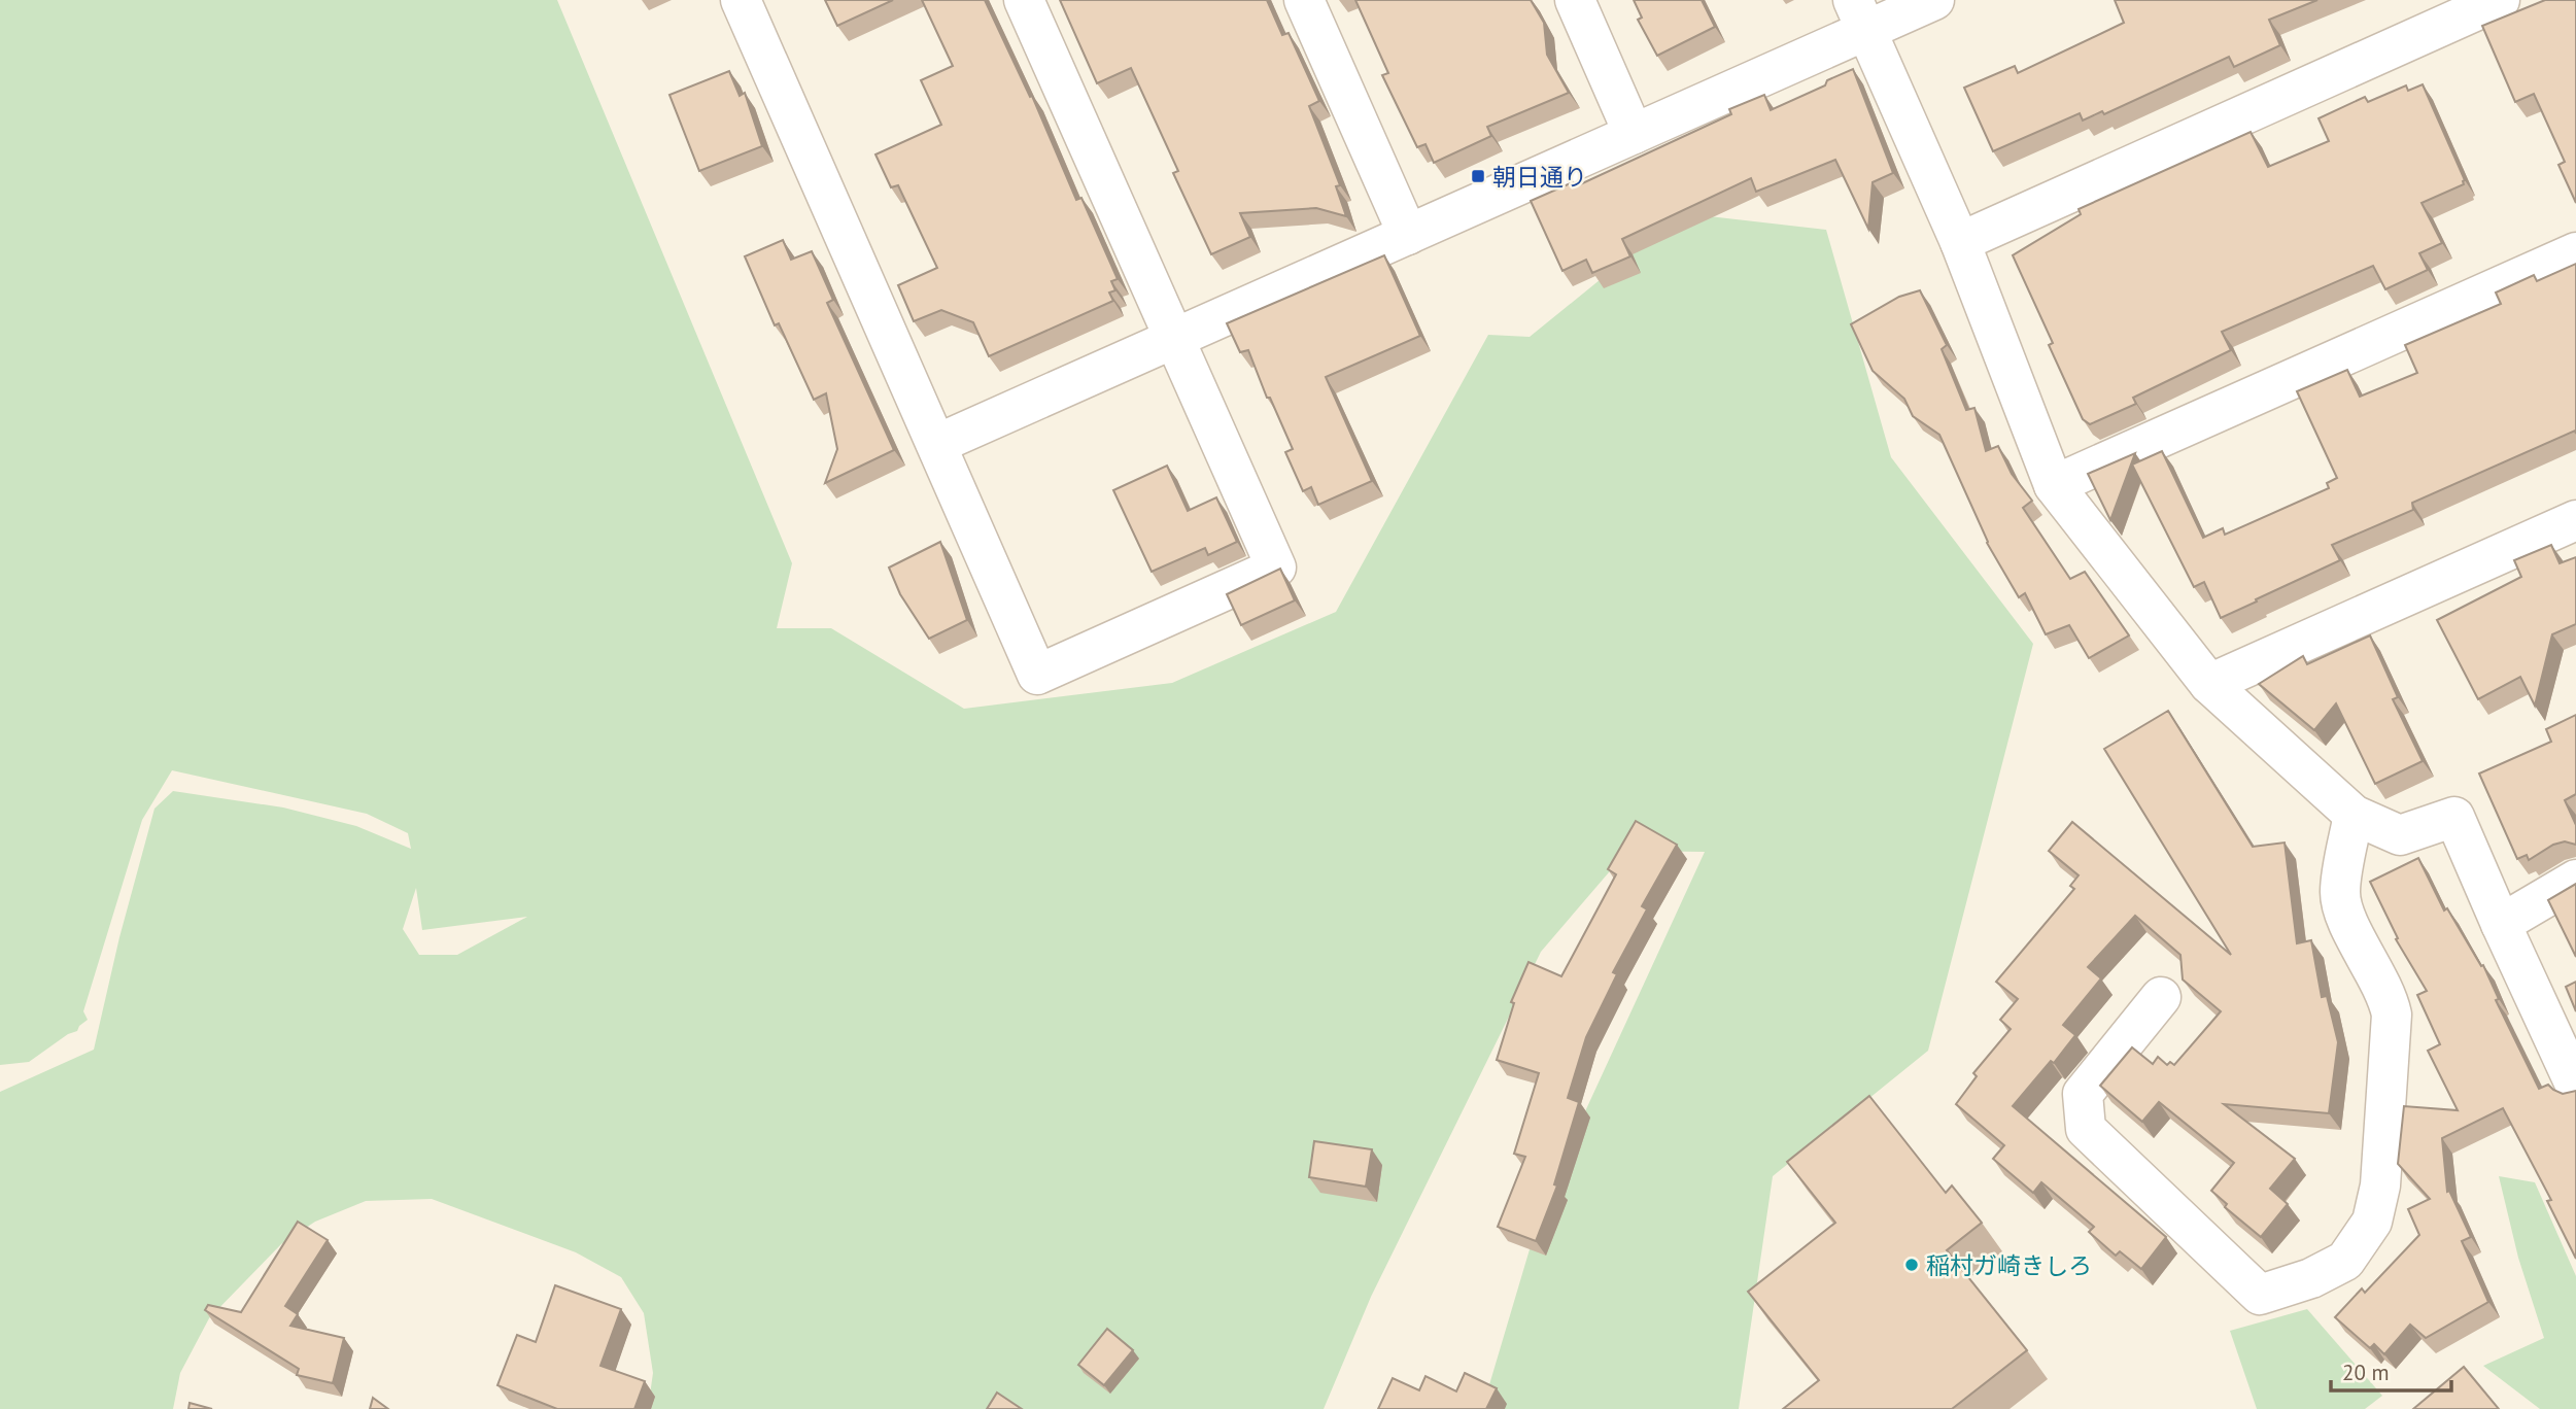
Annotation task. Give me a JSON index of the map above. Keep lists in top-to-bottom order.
{
  "places": {
    "transit": ["朝日通り"],
    "other": ["稲村ガ崎きしろ"]
  },
  "scale_bar": "20 m"
}
